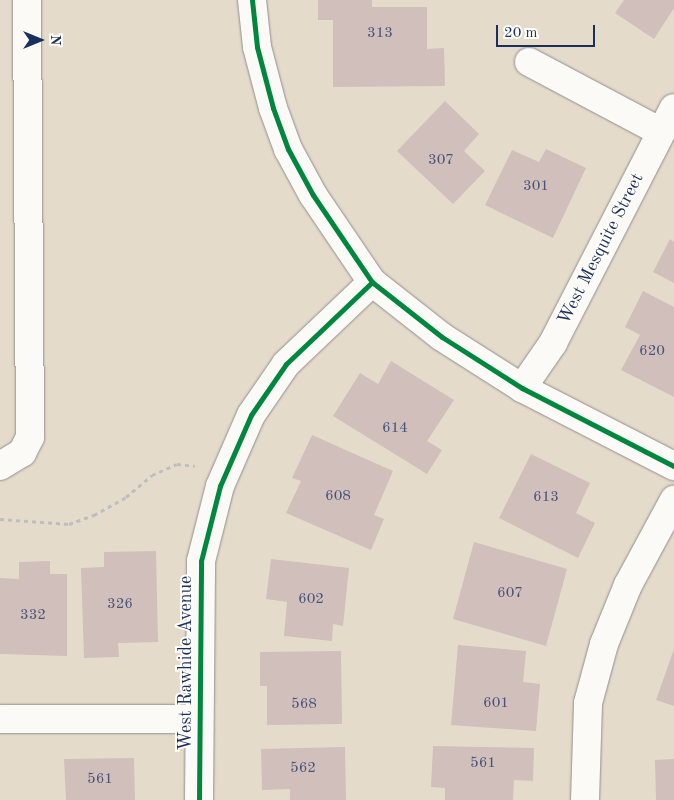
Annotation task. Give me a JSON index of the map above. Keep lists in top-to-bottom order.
{
  "streets": {
    "street": ["West Mesquite Street", "West Rawhide Avenue"]
  },
  "house_numbers": [
    "313",
    "307",
    "301",
    "620",
    "614",
    "608",
    "613",
    "607",
    "602",
    "326",
    "332",
    "601",
    "568",
    "561",
    "562",
    "561"
  ],
  "scale_bar": "20 m",
  "north": "right"
}
